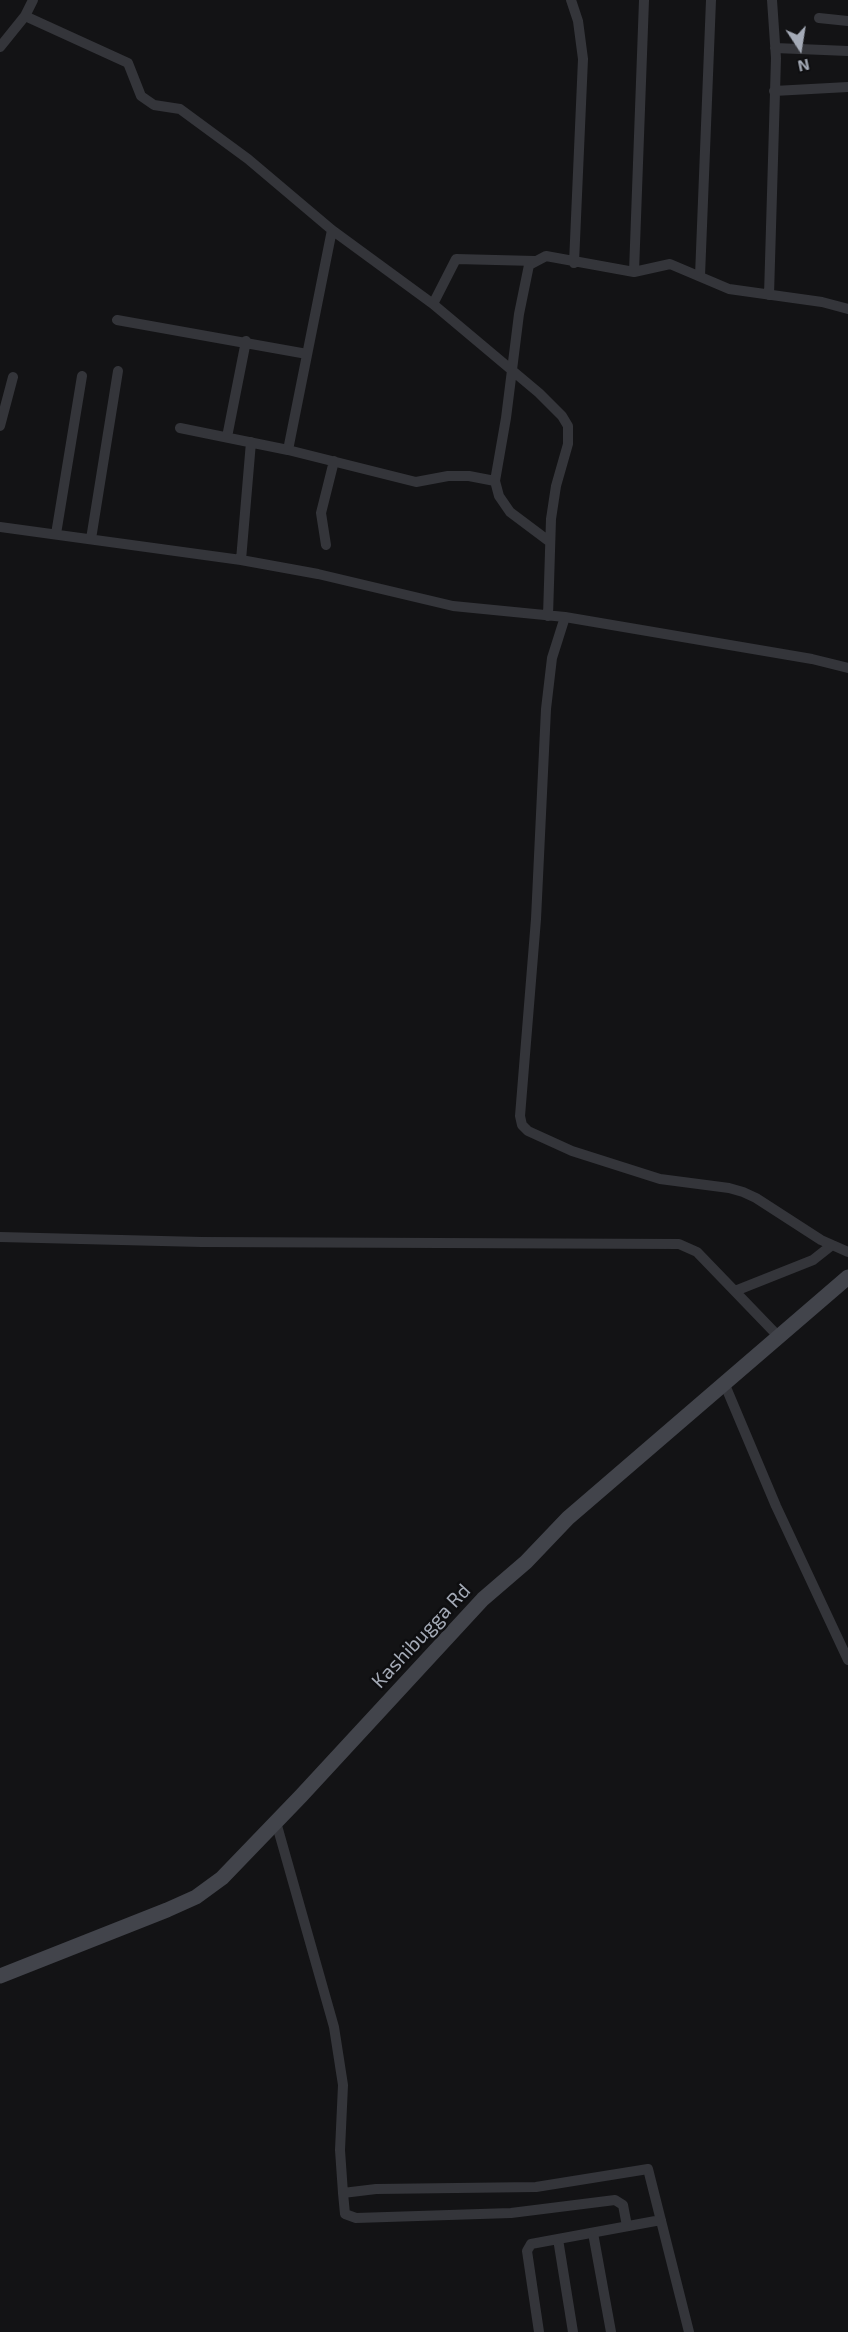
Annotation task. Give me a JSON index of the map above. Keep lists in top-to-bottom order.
{
  "streets": {
    "main road": ["Kashibugga Rd"]
  },
  "north": "bottom"
}
